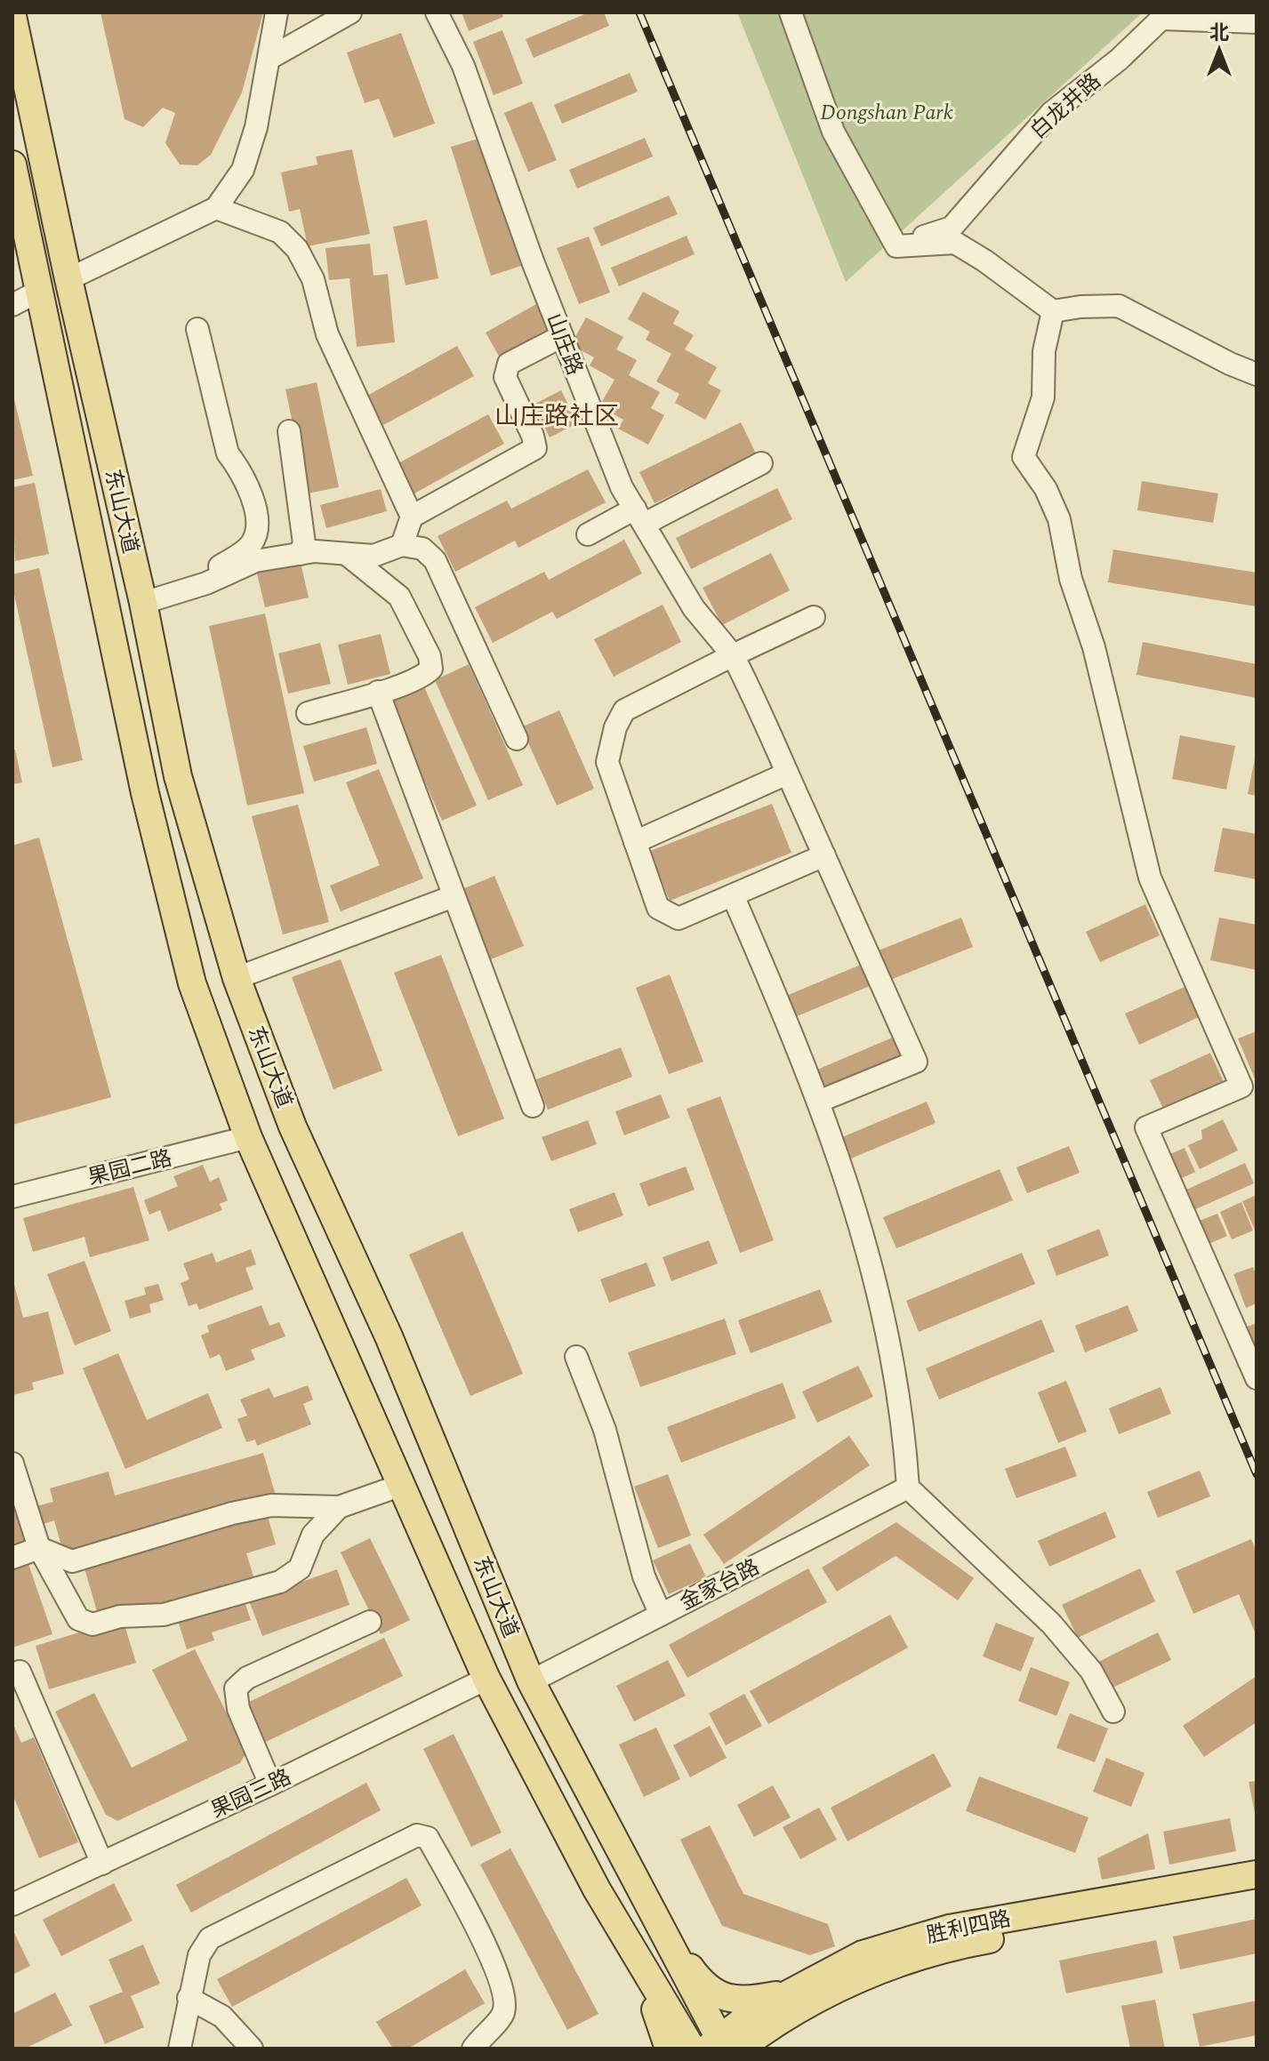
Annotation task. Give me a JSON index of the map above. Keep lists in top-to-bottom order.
{
  "streets": {
    "main road": ["东山大道", "胜利四路"],
    "street": [
      "白龙井路",
      "山庄路",
      "果园二路",
      "金家台路",
      "果园三路"
    ]
  },
  "crossings": [
    ["东山大道", "果园二路"],
    ["东山大道", "金家台路"],
    ["东山大道", "果园三路"],
    ["东山大道", "胜利四路"]
  ],
  "districts": ["山庄路社区"],
  "parks": ["Dongshan Park"],
  "north": "top"
}
